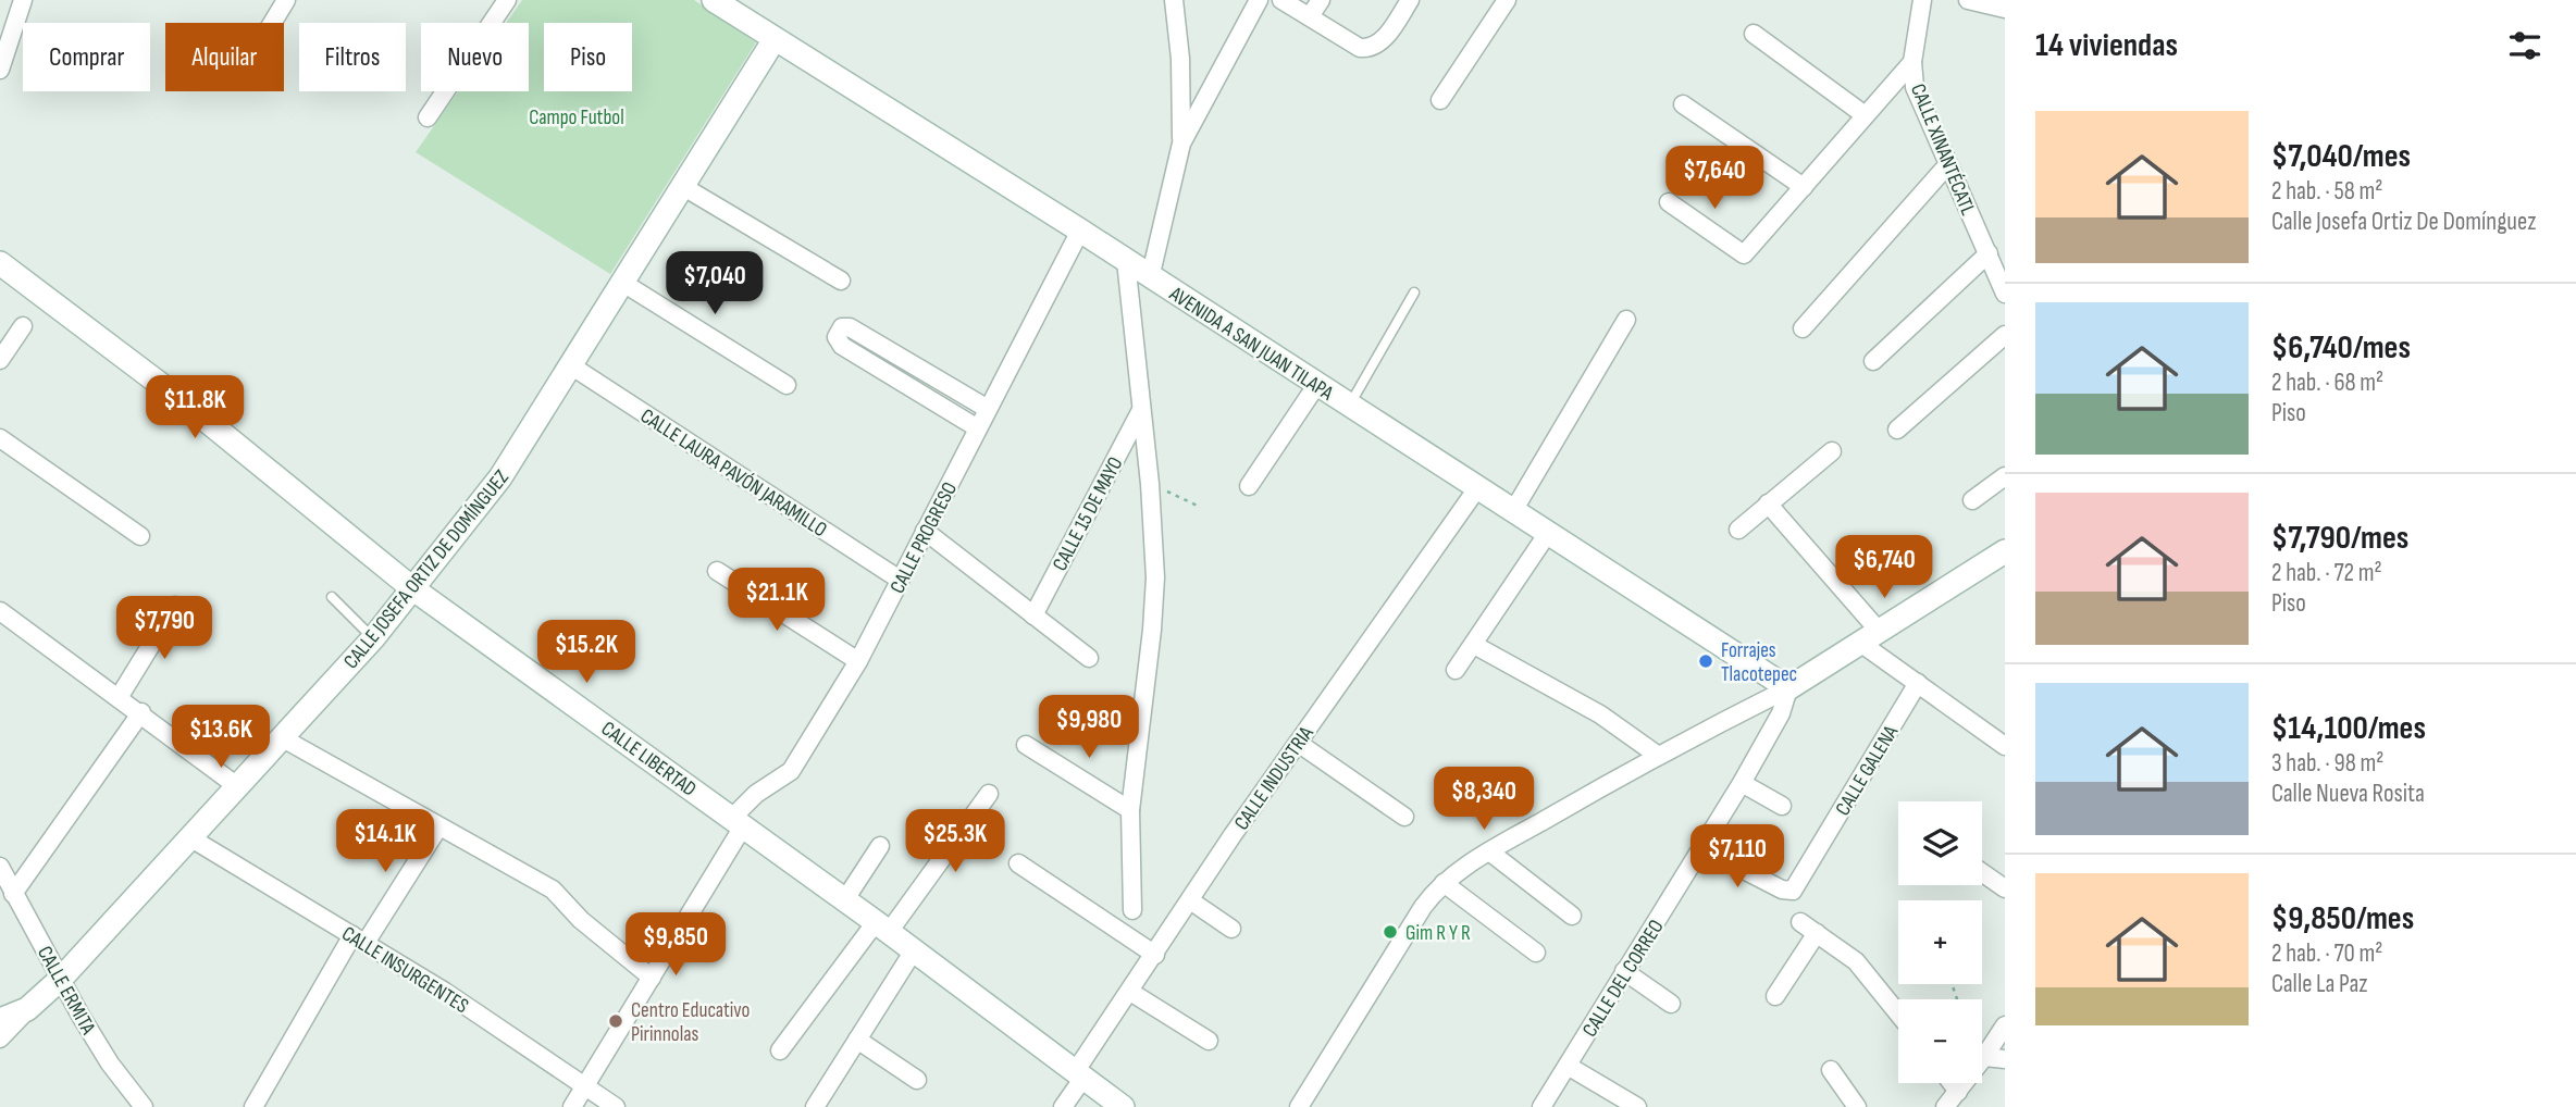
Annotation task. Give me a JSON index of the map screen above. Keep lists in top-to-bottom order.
{
  "streets": {
    "main road": ["AVENIDA A SAN JUAN TILAPA", "CALLE JOSEFA ORTIZ DE DOMÍNGUEZ", "CALLE LIBERTAD"],
    "street": [
      "CALLE XINANTÉCATL",
      "CALLE LAURA PAVÓN JARAMILLO",
      "CALLE 15 DE MAYO",
      "CALLE PROGRESO",
      "CALLE GALENA",
      "CALLE INDUSTRIA",
      "CALLE INSURGENTES",
      "CALLE DEL CORREO",
      "CALLE ERMITA"
    ]
  },
  "crossings": [
    ["AVENIDA A SAN JUAN TILAPA", "CALLE PROGRESO"],
    ["AVENIDA A SAN JUAN TILAPA", "CALLE JOSEFA ORTIZ DE DOMÍNGUEZ"],
    ["AVENIDA A SAN JUAN TILAPA", "CALLE INDUSTRIA"],
    ["AVENIDA A SAN JUAN TILAPA", "CALLE DEL CORREO"],
    ["CALLE LAURA PAVÓN JARAMILLO", "CALLE PROGRESO"],
    ["CALLE LAURA PAVÓN JARAMILLO", "CALLE JOSEFA ORTIZ DE DOMÍNGUEZ"],
    ["CALLE PROGRESO", "CALLE LIBERTAD"],
    ["CALLE PROGRESO", "CALLE INSURGENTES"],
    ["CALLE JOSEFA ORTIZ DE DOMÍNGUEZ", "CALLE LIBERTAD"],
    ["CALLE JOSEFA ORTIZ DE DOMÍNGUEZ", "CALLE INSURGENTES"],
    ["CALLE JOSEFA ORTIZ DE DOMÍNGUEZ", "CALLE ERMITA"],
    ["CALLE LIBERTAD", "CALLE INDUSTRIA"],
    ["CALLE GALENA", "CALLE DEL CORREO"]
  ],
  "parks": ["Campo Futbol"],
  "places": ["Forrajes Tlacotepec", "Gim R Y R", "Centro Educativo Pirinnolas"],
  "page": {
    "heading": "14 viviendas",
    "chip": [
      "Comprar",
      "Alquilar",
      "Filtros",
      "Nuevo",
      "Piso"
    ],
    "list": [
      {
        "name": "$7,040/mes",
        "note": "2 hab. · 58 m² · Calle Josefa Ortiz De Domínguez"
      },
      {
        "name": "$6,740/mes",
        "note": "2 hab. · 68 m² · Piso"
      },
      {
        "name": "$7,790/mes",
        "note": "2 hab. · 72 m² · Piso"
      },
      {
        "name": "$14,100/mes",
        "note": "3 hab. · 98 m² · Calle Nueva Rosita"
      },
      {
        "name": "$9,850/mes",
        "note": "2 hab. · 70 m² · Calle La Paz"
      }
    ],
    "price": [
      "$7,640",
      "$7,040",
      "$11.8K",
      "$6,740",
      "$21.1K",
      "$7,790",
      "$15.2K",
      "$9,980",
      "$13.6K",
      "$8,340",
      "$14.1K",
      "$25.3K",
      "$7,110",
      "$9,850"
    ],
    "map_buttons": ["+", "−"]
  }
}
